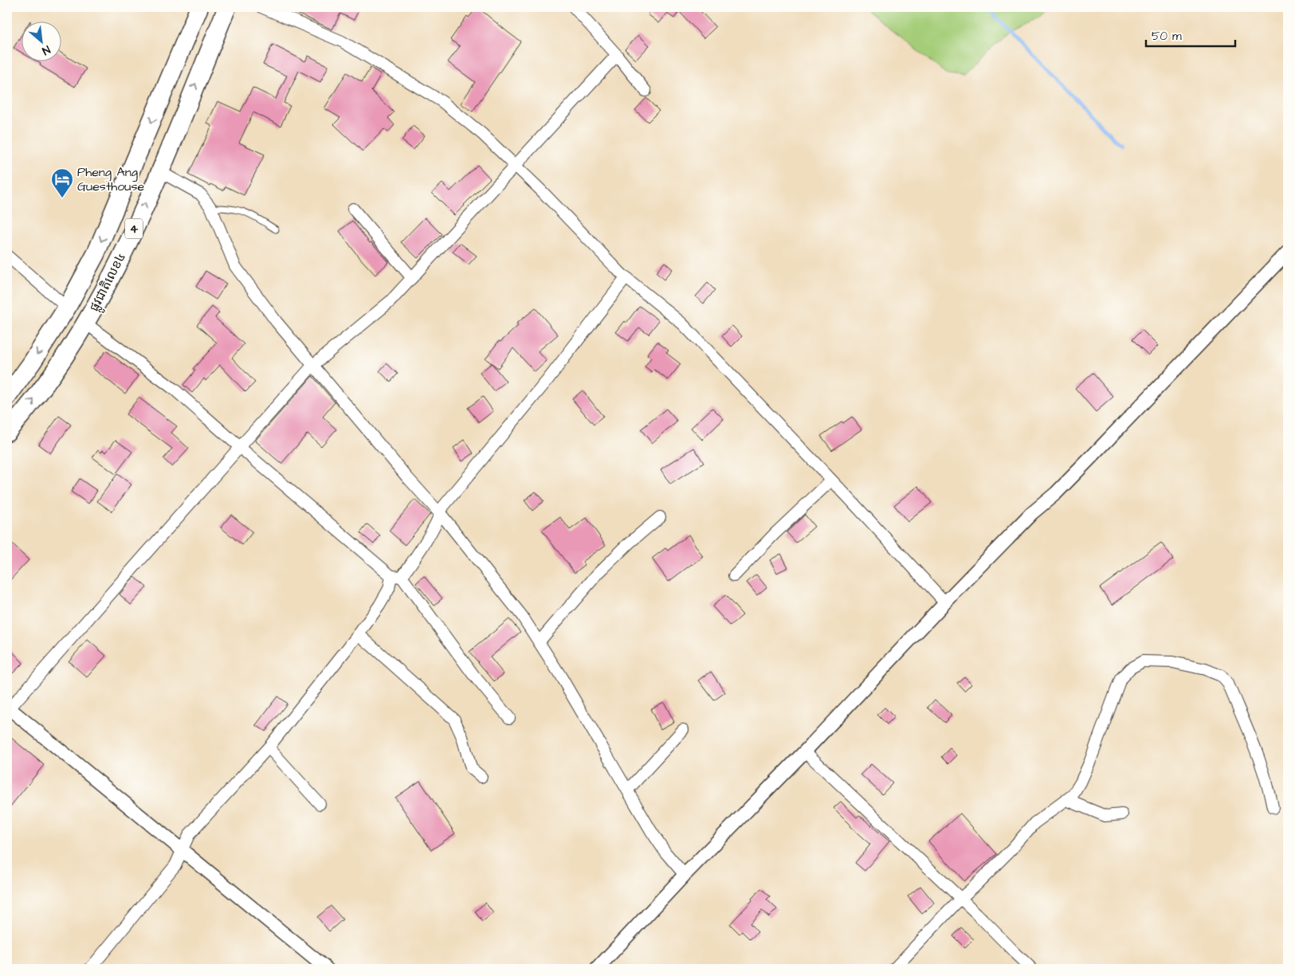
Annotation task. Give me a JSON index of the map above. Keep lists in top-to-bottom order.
{
  "streets": {
    "highway": ["4", "ផ្លូវជាតិលេខ៤"]
  },
  "places": {
    "hotel": ["Pheng Ang Guesthouse"]
  },
  "scale_bar": "50 m",
  "north": "bottom right"
}
